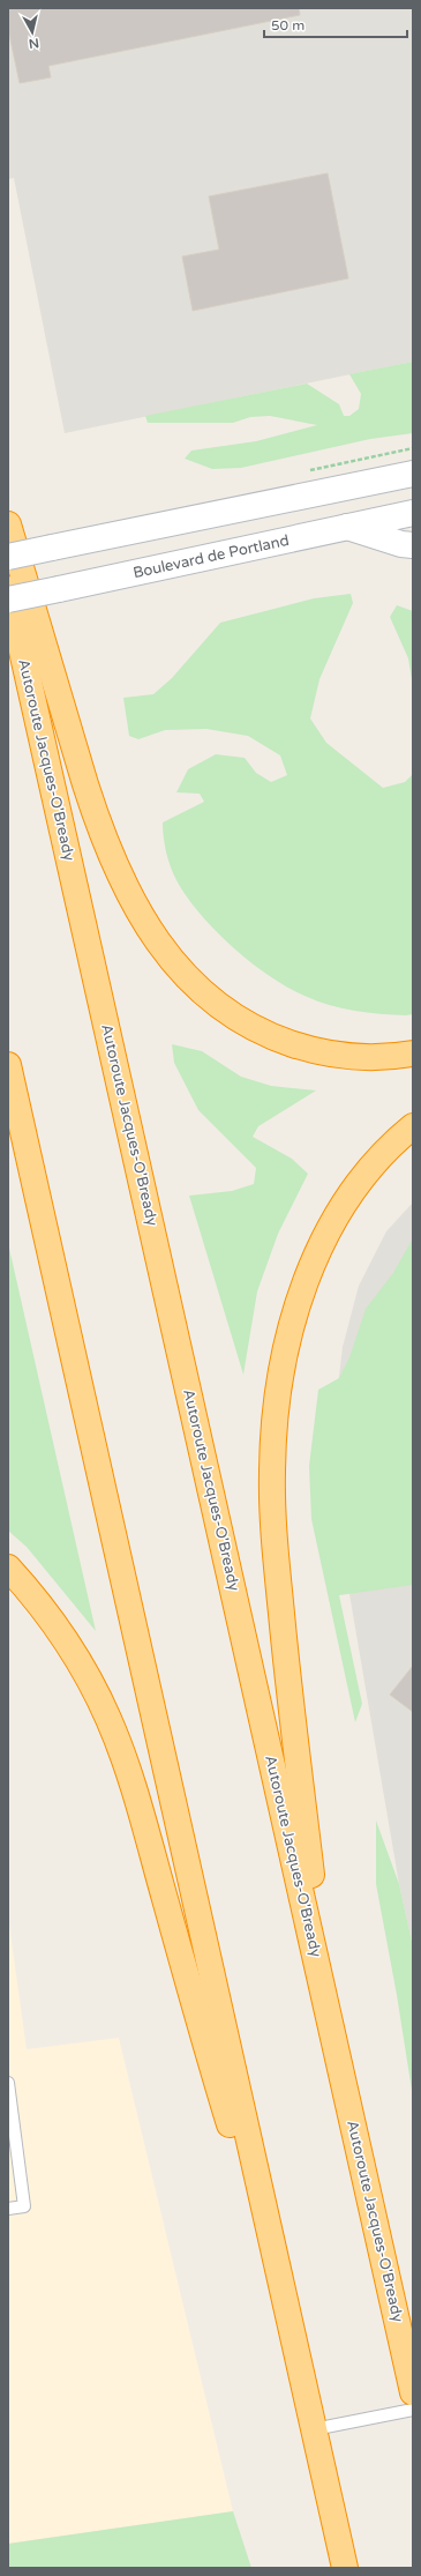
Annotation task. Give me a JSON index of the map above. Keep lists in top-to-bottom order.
{
  "streets": {
    "highway": ["Autoroute Jacques-O'Bready"],
    "main road": ["Boulevard de Portland"]
  },
  "scale_bar": "50 m",
  "north": "bottom"
}
